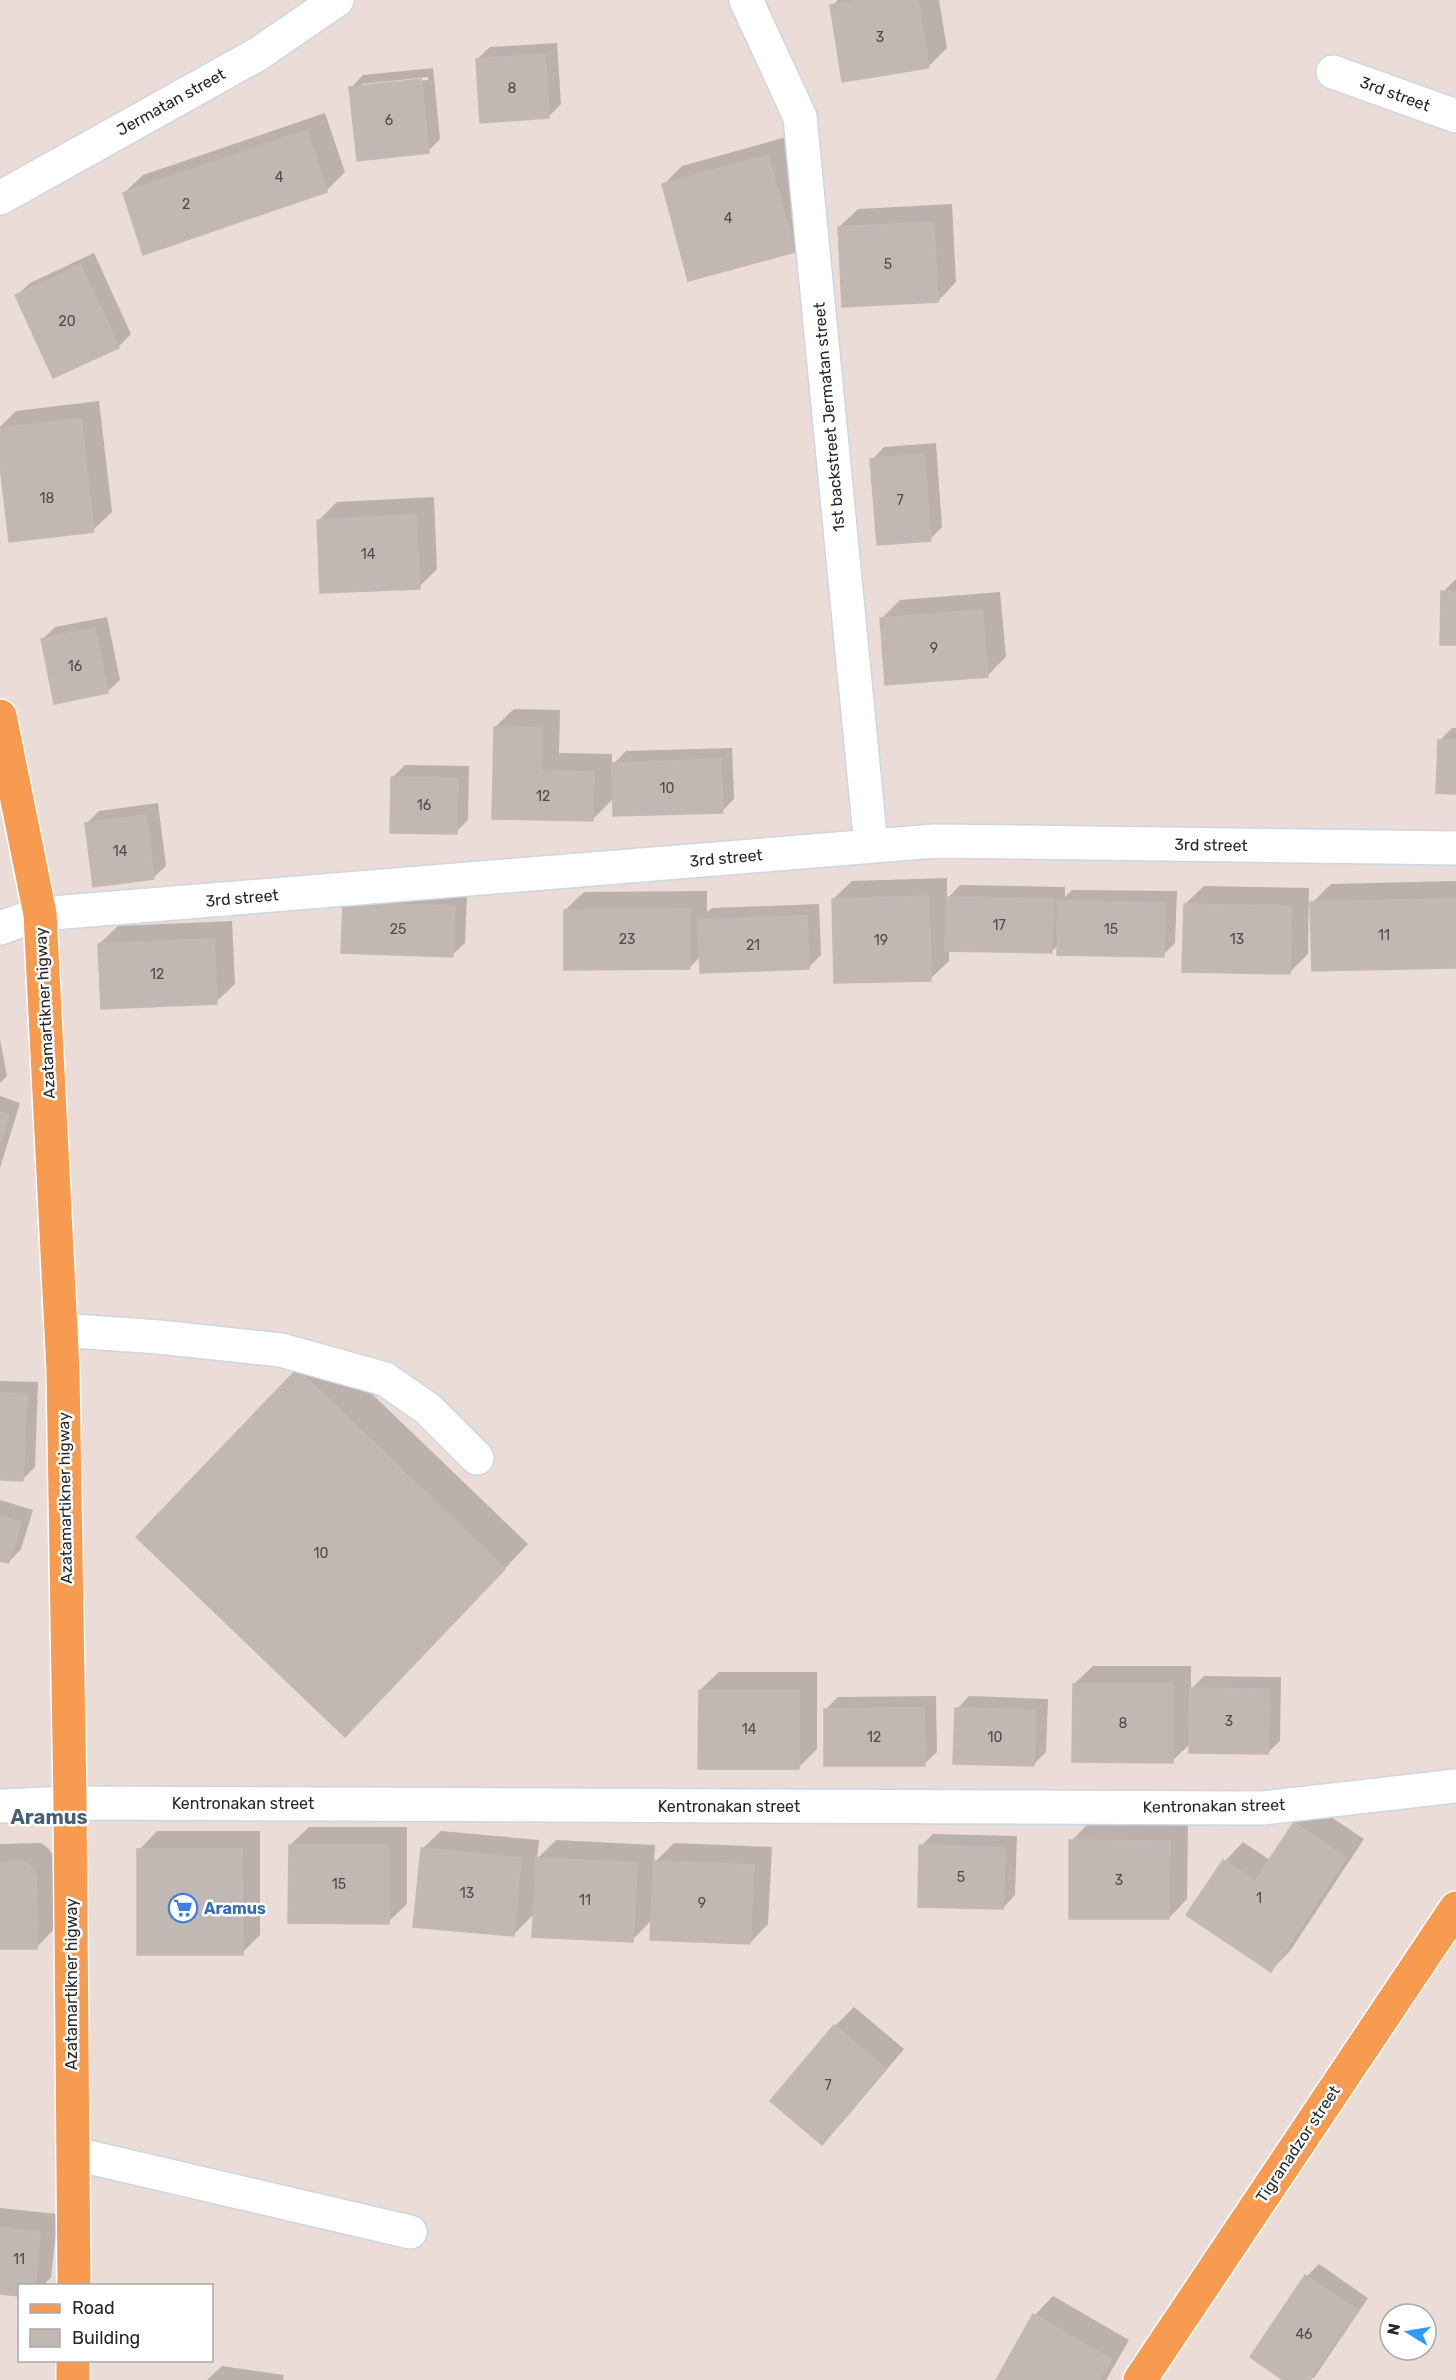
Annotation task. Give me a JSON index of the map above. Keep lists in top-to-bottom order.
{
  "streets": {
    "main road": ["Azatamartikner higway", "Tigranadzor street"],
    "street": [
      "3rd street",
      "Jermatan street",
      "1st backstreet Jermatan street",
      "Kentronakan street"
    ]
  },
  "crossings": [
    ["3rd street", "1st backstreet Jermatan street"],
    ["3rd street", "Azatamartikner higway"],
    ["Azatamartikner higway", "Kentronakan street"]
  ],
  "districts": ["Aramus"],
  "places": {
    "supermarket": ["Aramus"]
  },
  "house_numbers": [
    "3",
    "8",
    "6",
    "4",
    "2",
    "4",
    "5",
    "20",
    "18",
    "7",
    "14",
    "9",
    "16",
    "10",
    "12",
    "16",
    "14",
    "17",
    "25",
    "15",
    "11",
    "23",
    "13",
    "19",
    "21",
    "12",
    "10",
    "3",
    "8",
    "14",
    "12",
    "10",
    "5",
    "3",
    "15",
    "13",
    "1",
    "11",
    "9",
    "7",
    "11",
    "46"
  ],
  "legend": ["Road", "Building"],
  "north": "left"
}
